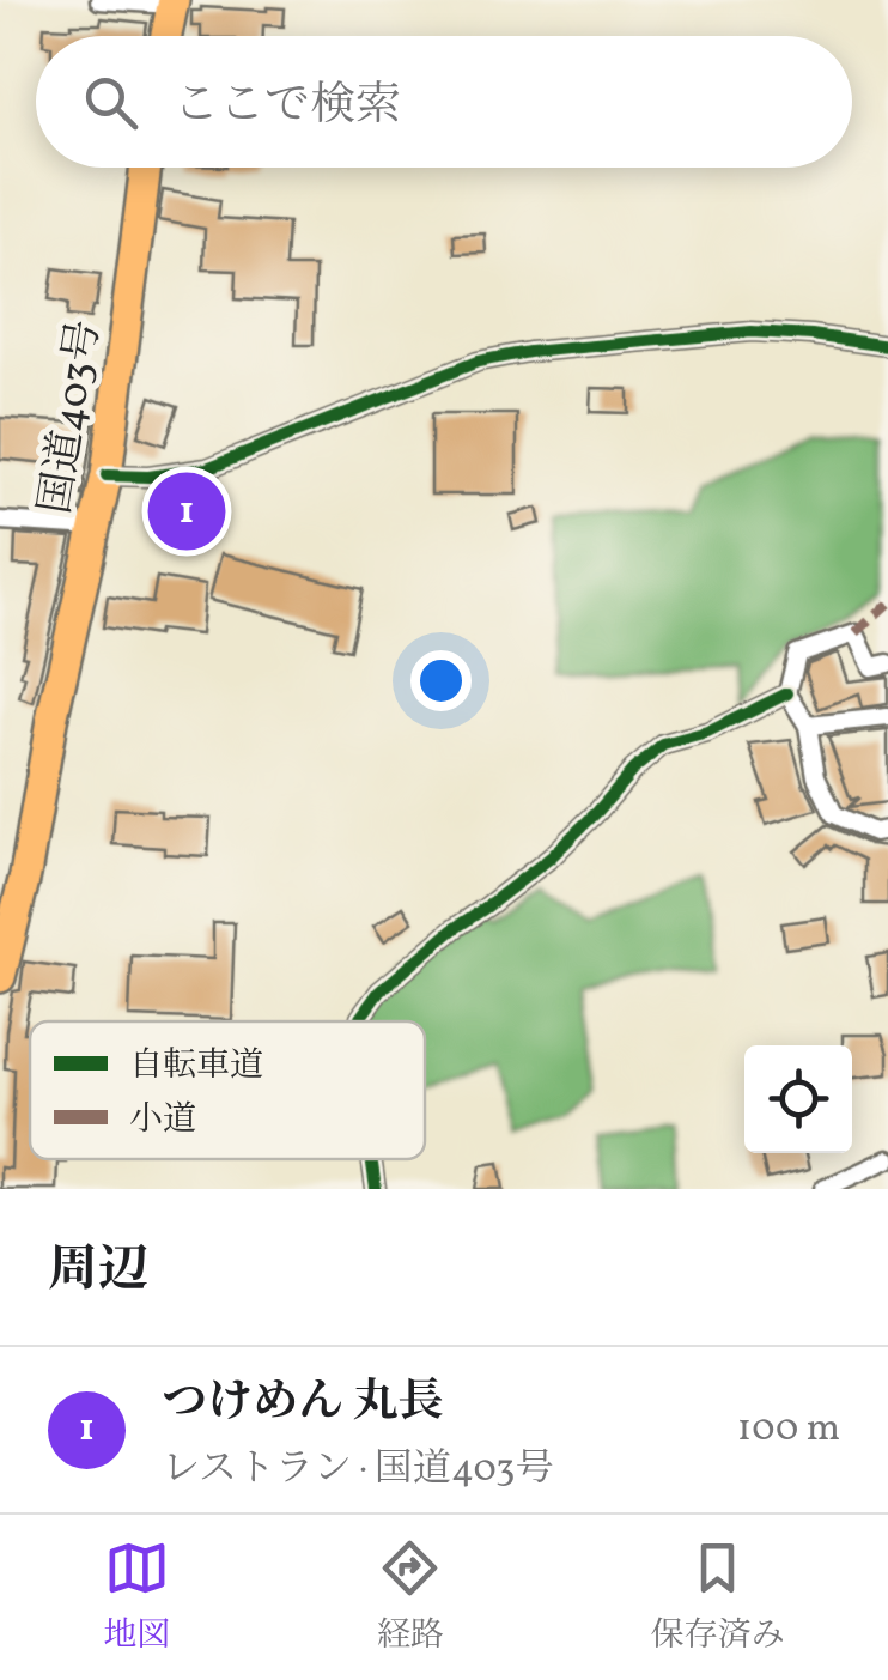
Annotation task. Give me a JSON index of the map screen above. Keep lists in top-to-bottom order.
{
  "streets": {
    "highway": ["国道403号"]
  },
  "legend": ["自転車道", "小道"],
  "page": {
    "search": "ここで検索",
    "pins": "1",
    "heading": "周辺",
    "list": [
      {
        "mark": "1",
        "name": "つけめん 丸長",
        "note": "レストラン · 国道403号",
        "value": "100 m"
      }
    ],
    "nav": ["地図", "経路", "保存済み"]
  }
}
